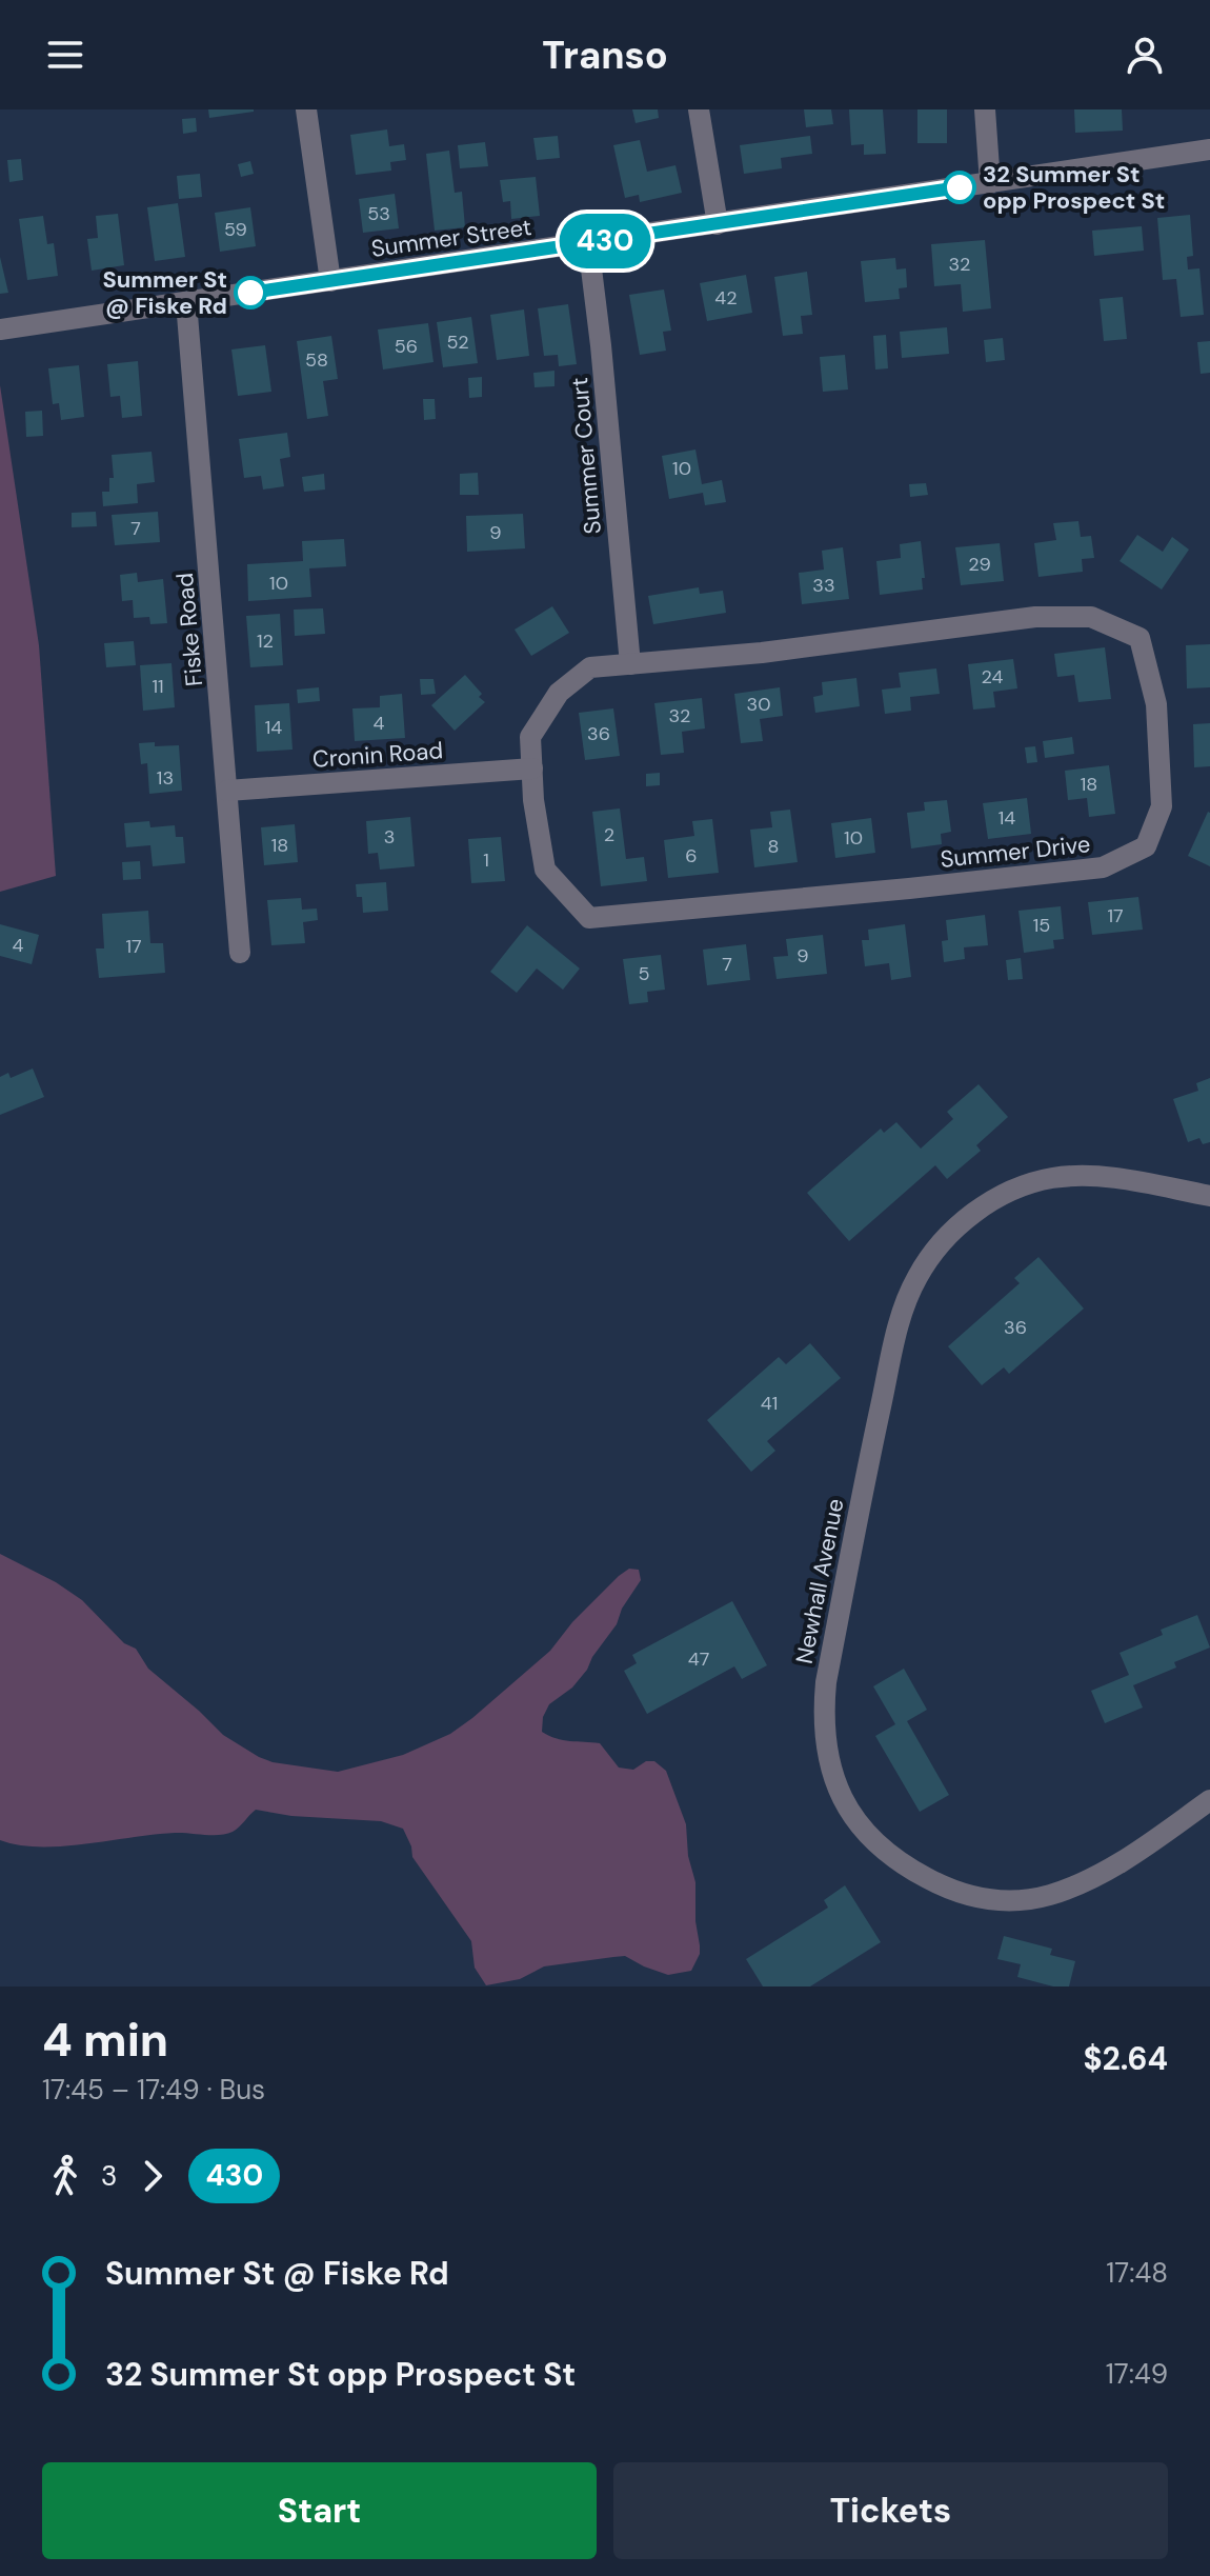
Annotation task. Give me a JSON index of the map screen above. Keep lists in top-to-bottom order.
{
  "streets": {
    "street": [
      "Summer Street",
      "Summer Court",
      "Fiske Road",
      "Cronin Road",
      "Summer Drive",
      "Newhall Avenue"
    ]
  },
  "crossings": [
    ["Summer Street", "Summer Court"],
    ["Summer Street", "Fiske Road"],
    ["Summer Court", "Summer Drive"],
    ["Fiske Road", "Cronin Road"],
    ["Cronin Road", "Summer Drive"]
  ],
  "places": ["32 Summer St opp Prospect St", "Summer St @ Fiske Rd"],
  "lines": ["bus line 430"],
  "house_numbers": [
    "53",
    "59",
    "32",
    "42",
    "52",
    "56",
    "58",
    "10",
    "7",
    "9",
    "29",
    "10",
    "33",
    "12",
    "24",
    "11",
    "30",
    "32",
    "4",
    "14",
    "36",
    "13",
    "18",
    "14",
    "2",
    "3",
    "10",
    "18",
    "8",
    "6",
    "1",
    "17",
    "15",
    "4",
    "17",
    "9",
    "7",
    "5",
    "36",
    "41",
    "47"
  ],
  "page": {
    "header": "Transo",
    "on_map": "430",
    "heading": ["4 min", "17:45 – 17:49 · Bus", "$2.64"],
    "legs": ["3", "430"],
    "list": [
      {
        "name": "Summer St @ Fiske Rd",
        "value": "17:48"
      },
      {
        "name": "32 Summer St opp Prospect St",
        "value": "17:49"
      }
    ],
    "buttons": ["Start", "Tickets"]
  }
}
